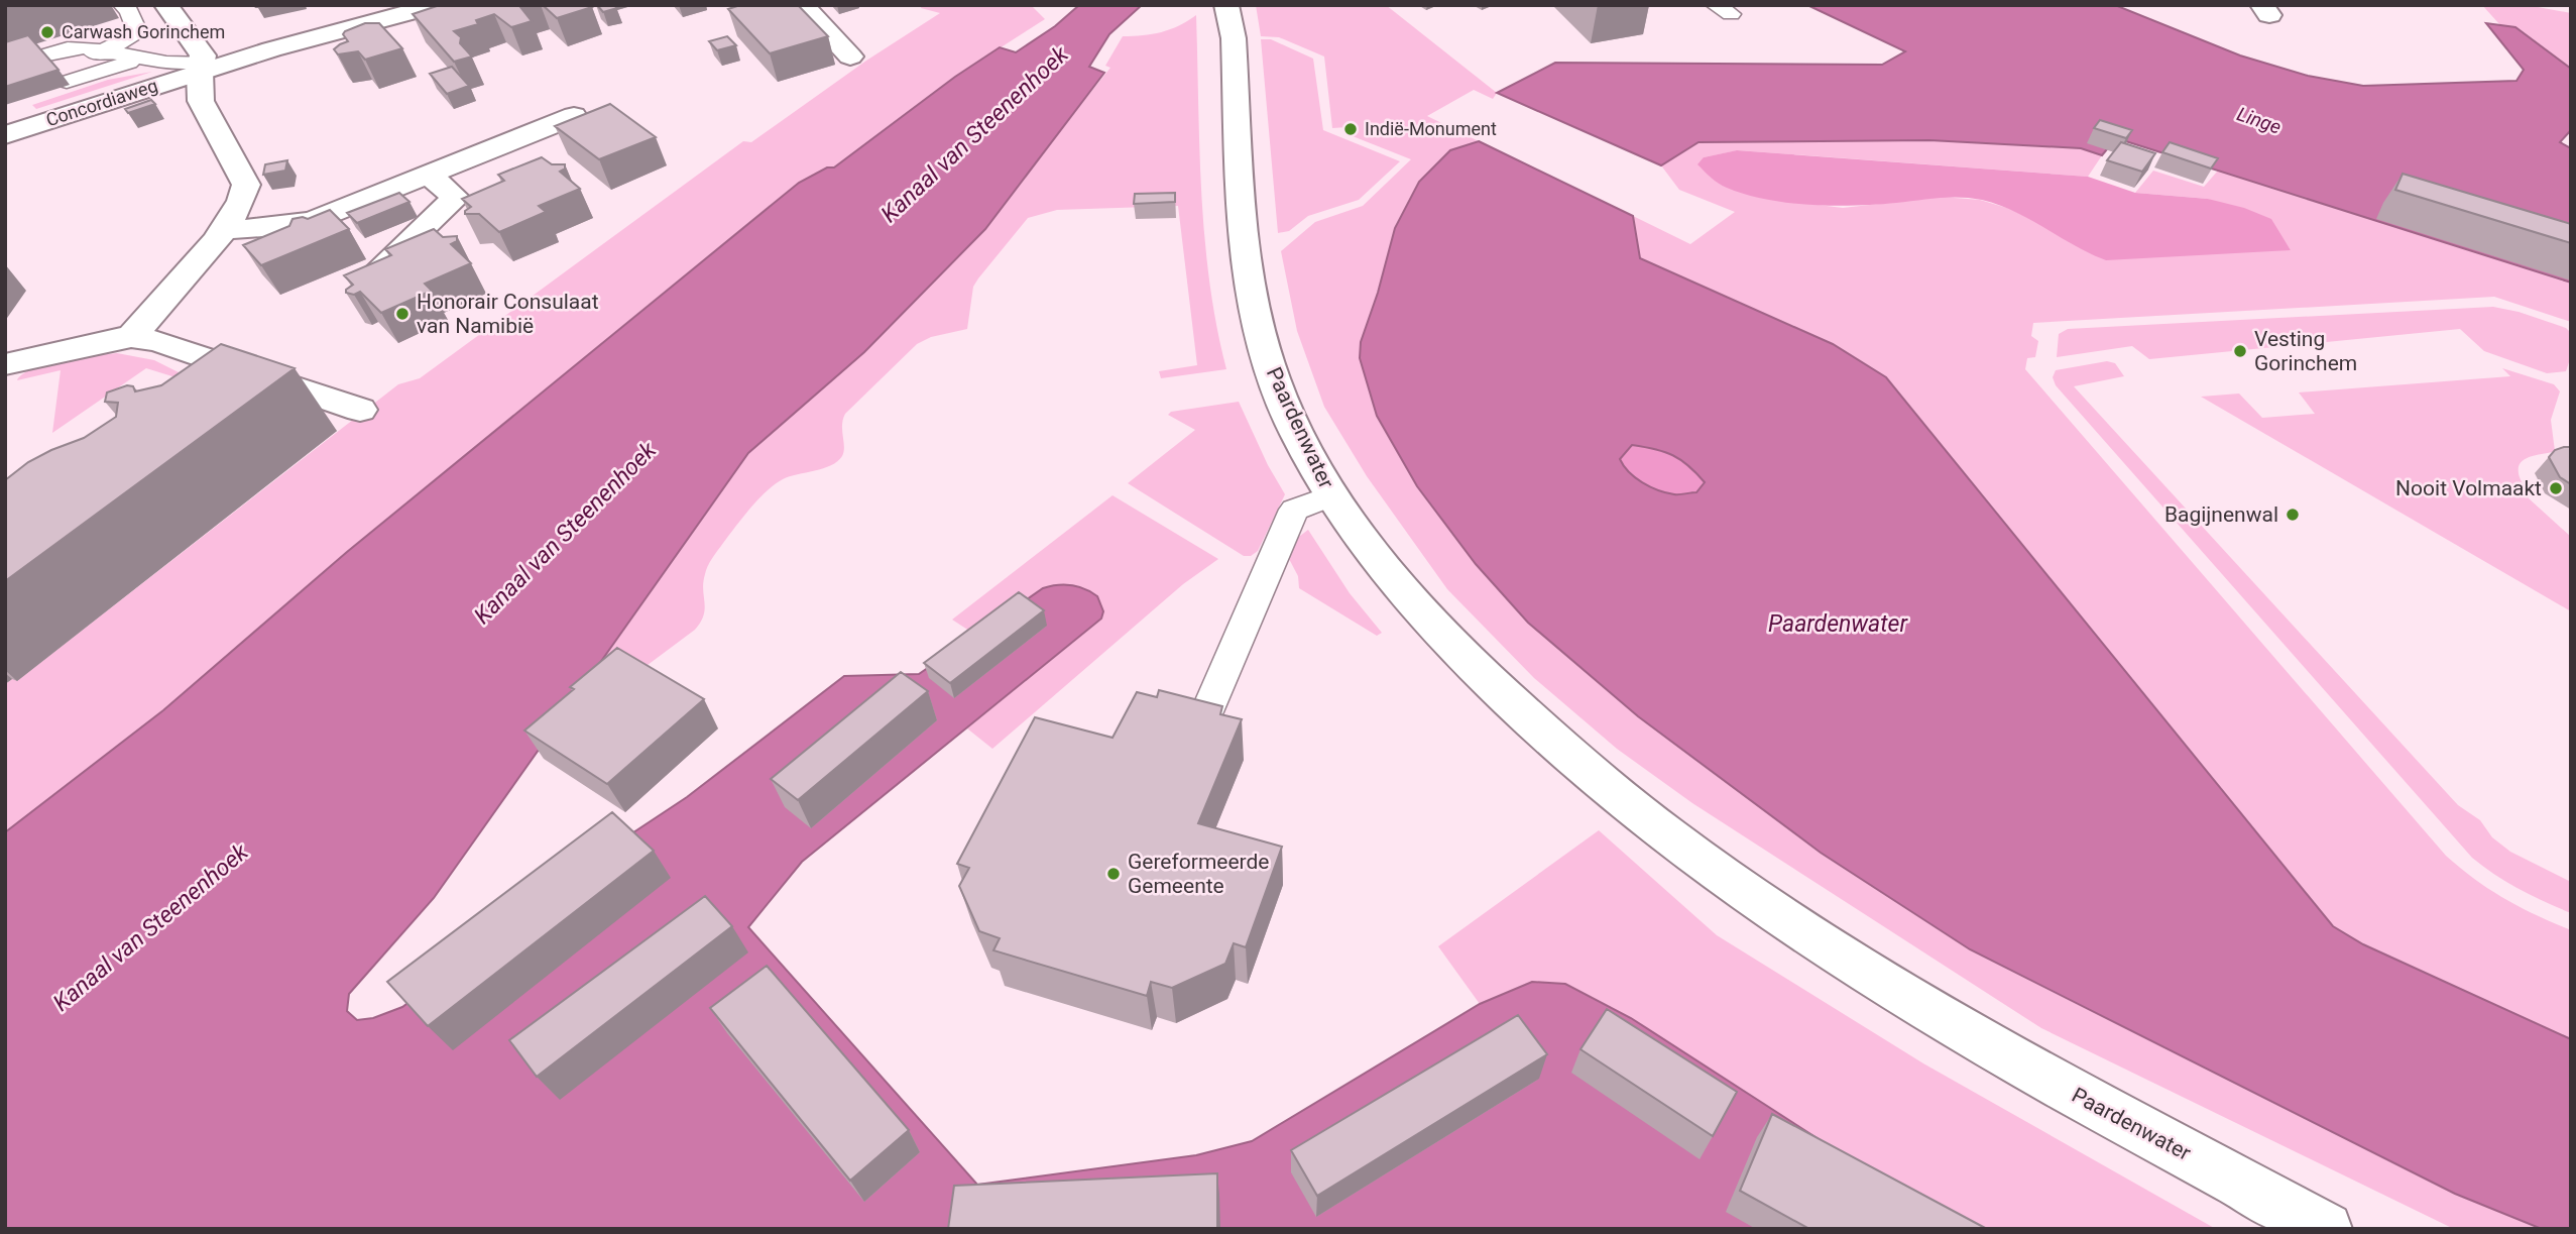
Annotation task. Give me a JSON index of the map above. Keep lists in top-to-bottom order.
{
  "streets": {
    "street": ["Concordiaweg", "Paardenwater"]
  },
  "water": ["Linge", "Kanaal van Steenenhoek", "Paardenwater"],
  "places": [
    "Carwash Gorinchem",
    "Indië-Monument",
    "Honorair Consulaat van Namibië",
    "Vesting Gorinchem",
    "Nooit Volmaakt",
    "Bagijnenwal",
    "Gereformeerde Gemeente"
  ]
}
